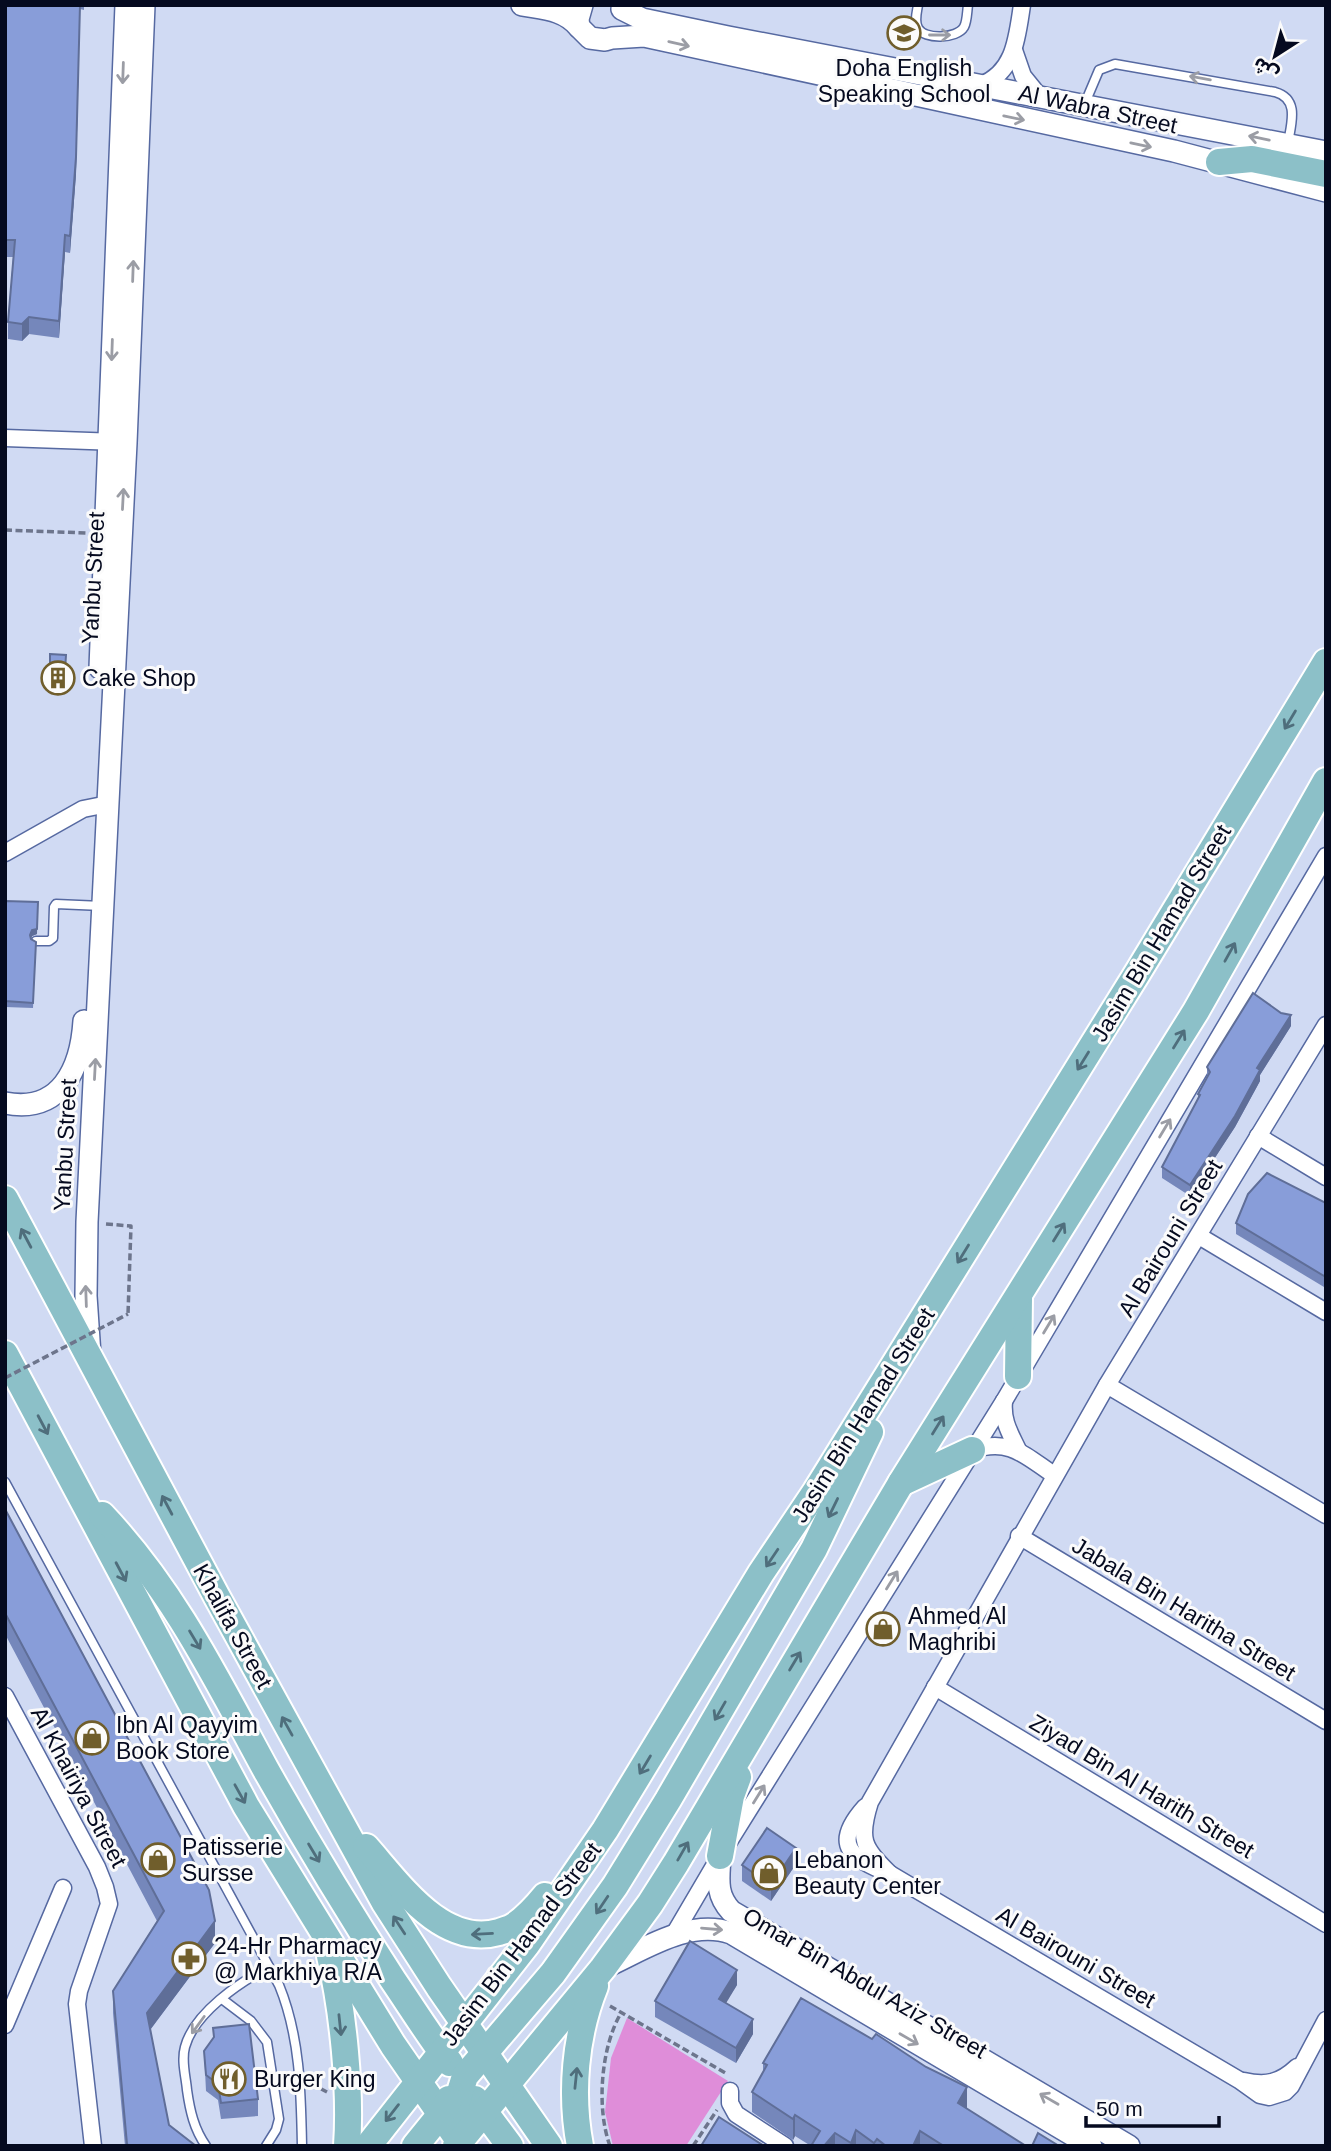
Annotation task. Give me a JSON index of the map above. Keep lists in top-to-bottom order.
{
  "streets": {
    "main road": ["Jasim Bin Hamad Street", "Khalifa Street"],
    "street": [
      "Al Wabra Street",
      "Yanbu Street",
      "Al Bairouni Street",
      "Jabala Bin Haritha Street",
      "Ziyad Bin Al Harith Street",
      "Al Khairiya Street",
      "Omar Bin Abdul Aziz Street"
    ]
  },
  "crossings": [
    ["Yanbu Street", "Khalifa Street"],
    ["Jasim Bin Hamad Street", "Khalifa Street"],
    ["Al Bairouni Street", "Jabala Bin Haritha Street"],
    ["Al Bairouni Street", "Ziyad Bin Al Harith Street"]
  ],
  "places": {
    "school or university": ["Doha English Speaking School"],
    "building": ["Cake Shop"],
    "shop": [
      "Ahmed Al Maghribi",
      "Ibn Al Qayyim Book Store",
      "Patisserie Sursse",
      "Lebanon Beauty Center"
    ],
    "pharmacy": ["24-Hr Pharmacy @ Markhiya R/A"],
    "restaurant": ["Burger King"]
  },
  "scale_bar": "50 m",
  "north": "bottom left"
}
